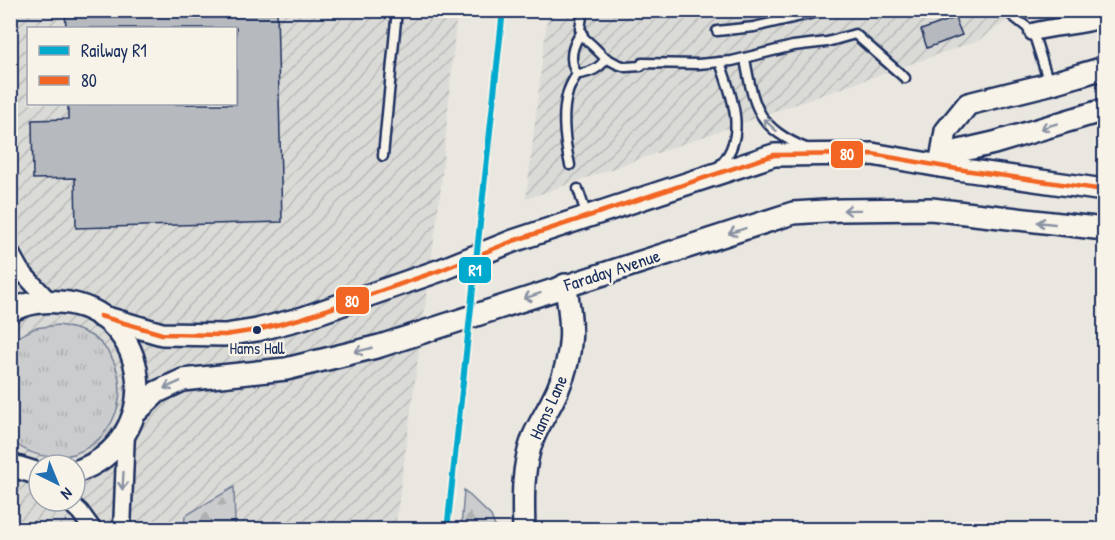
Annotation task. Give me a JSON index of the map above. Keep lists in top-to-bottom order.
{
  "streets": {
    "street": ["Faraday Avenue", "Hams Lane"]
  },
  "crossings": [
    ["Faraday Avenue", "Hams Lane"]
  ],
  "places": ["Hams Hall"],
  "lines": ["rail line R1", "transit line 80"],
  "legend": ["Railway R1", "80"],
  "north": "bottom right"
}
